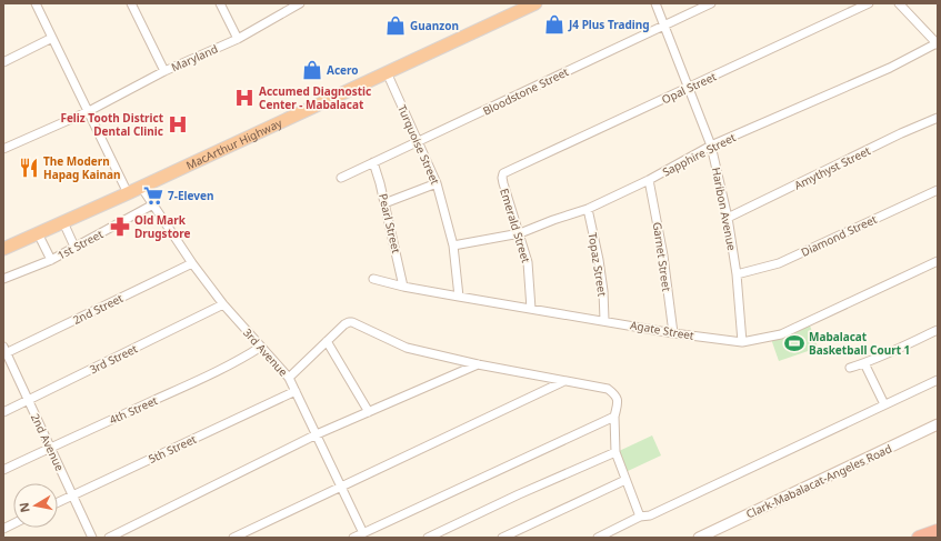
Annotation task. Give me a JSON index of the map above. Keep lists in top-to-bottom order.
{
  "streets": {
    "highway": ["MacArthur Highway"],
    "main road": ["Clark-Mabalacat-Angeles Road"],
    "street": [
      "Maryland",
      "Opal Street",
      "Bloodstone Street",
      "Turquoise Street",
      "Sapphire Street",
      "Amythyst Street",
      "Haribon Avenue",
      "Pearl Street",
      "Emerald Street",
      "Diamond Street",
      "1st Street",
      "Garnet Street",
      "Topaz Street",
      "2nd Street",
      "Agate Street",
      "3rd Avenue",
      "3rd Street",
      "4th Street",
      "2nd Avenue",
      "5th Street"
    ]
  },
  "crossings": [
    ["Opal Street", "Haribon Avenue"],
    ["Opal Street", "Emerald Street"],
    ["Bloodstone Street", "Turquoise Street"],
    ["Bloodstone Street", "Haribon Avenue"],
    ["Bloodstone Street", "Pearl Street"],
    ["MacArthur Highway", "Turquoise Street"],
    ["MacArthur Highway", "3rd Avenue"],
    ["Turquoise Street", "Sapphire Street"],
    ["Turquoise Street", "Agate Street"],
    ["Sapphire Street", "Haribon Avenue"],
    ["Sapphire Street", "Emerald Street"],
    ["Sapphire Street", "Garnet Street"],
    ["Sapphire Street", "Topaz Street"],
    ["Amythyst Street", "Haribon Avenue"],
    ["Haribon Avenue", "Diamond Street"],
    ["Haribon Avenue", "Agate Street"],
    ["Pearl Street", "Agate Street"],
    ["Emerald Street", "Agate Street"],
    ["1st Street", "3rd Avenue"],
    ["Garnet Street", "Agate Street"],
    ["Topaz Street", "Agate Street"],
    ["2nd Street", "3rd Avenue"],
    ["2nd Street", "2nd Avenue"],
    ["3rd Avenue", "3rd Street"],
    ["3rd Avenue", "4th Street"],
    ["3rd Avenue", "5th Street"],
    ["3rd Street", "2nd Avenue"],
    ["4th Street", "2nd Avenue"],
    ["2nd Avenue", "5th Street"]
  ],
  "places": {
    "shop": ["J4 Plus Trading", "Guanzon", "Acero"],
    "hospital": ["Accumed Diagnostic Center - Mabalacat", "Feliz Tooth District Dental Clinic"],
    "restaurant": ["The Modern Hapag Kainan"],
    "supermarket": ["7-Eleven"],
    "pharmacy": ["Old Mark Drugstore"],
    "sports": ["Mabalacat Basketball Court 1"]
  },
  "north": "left"
}
